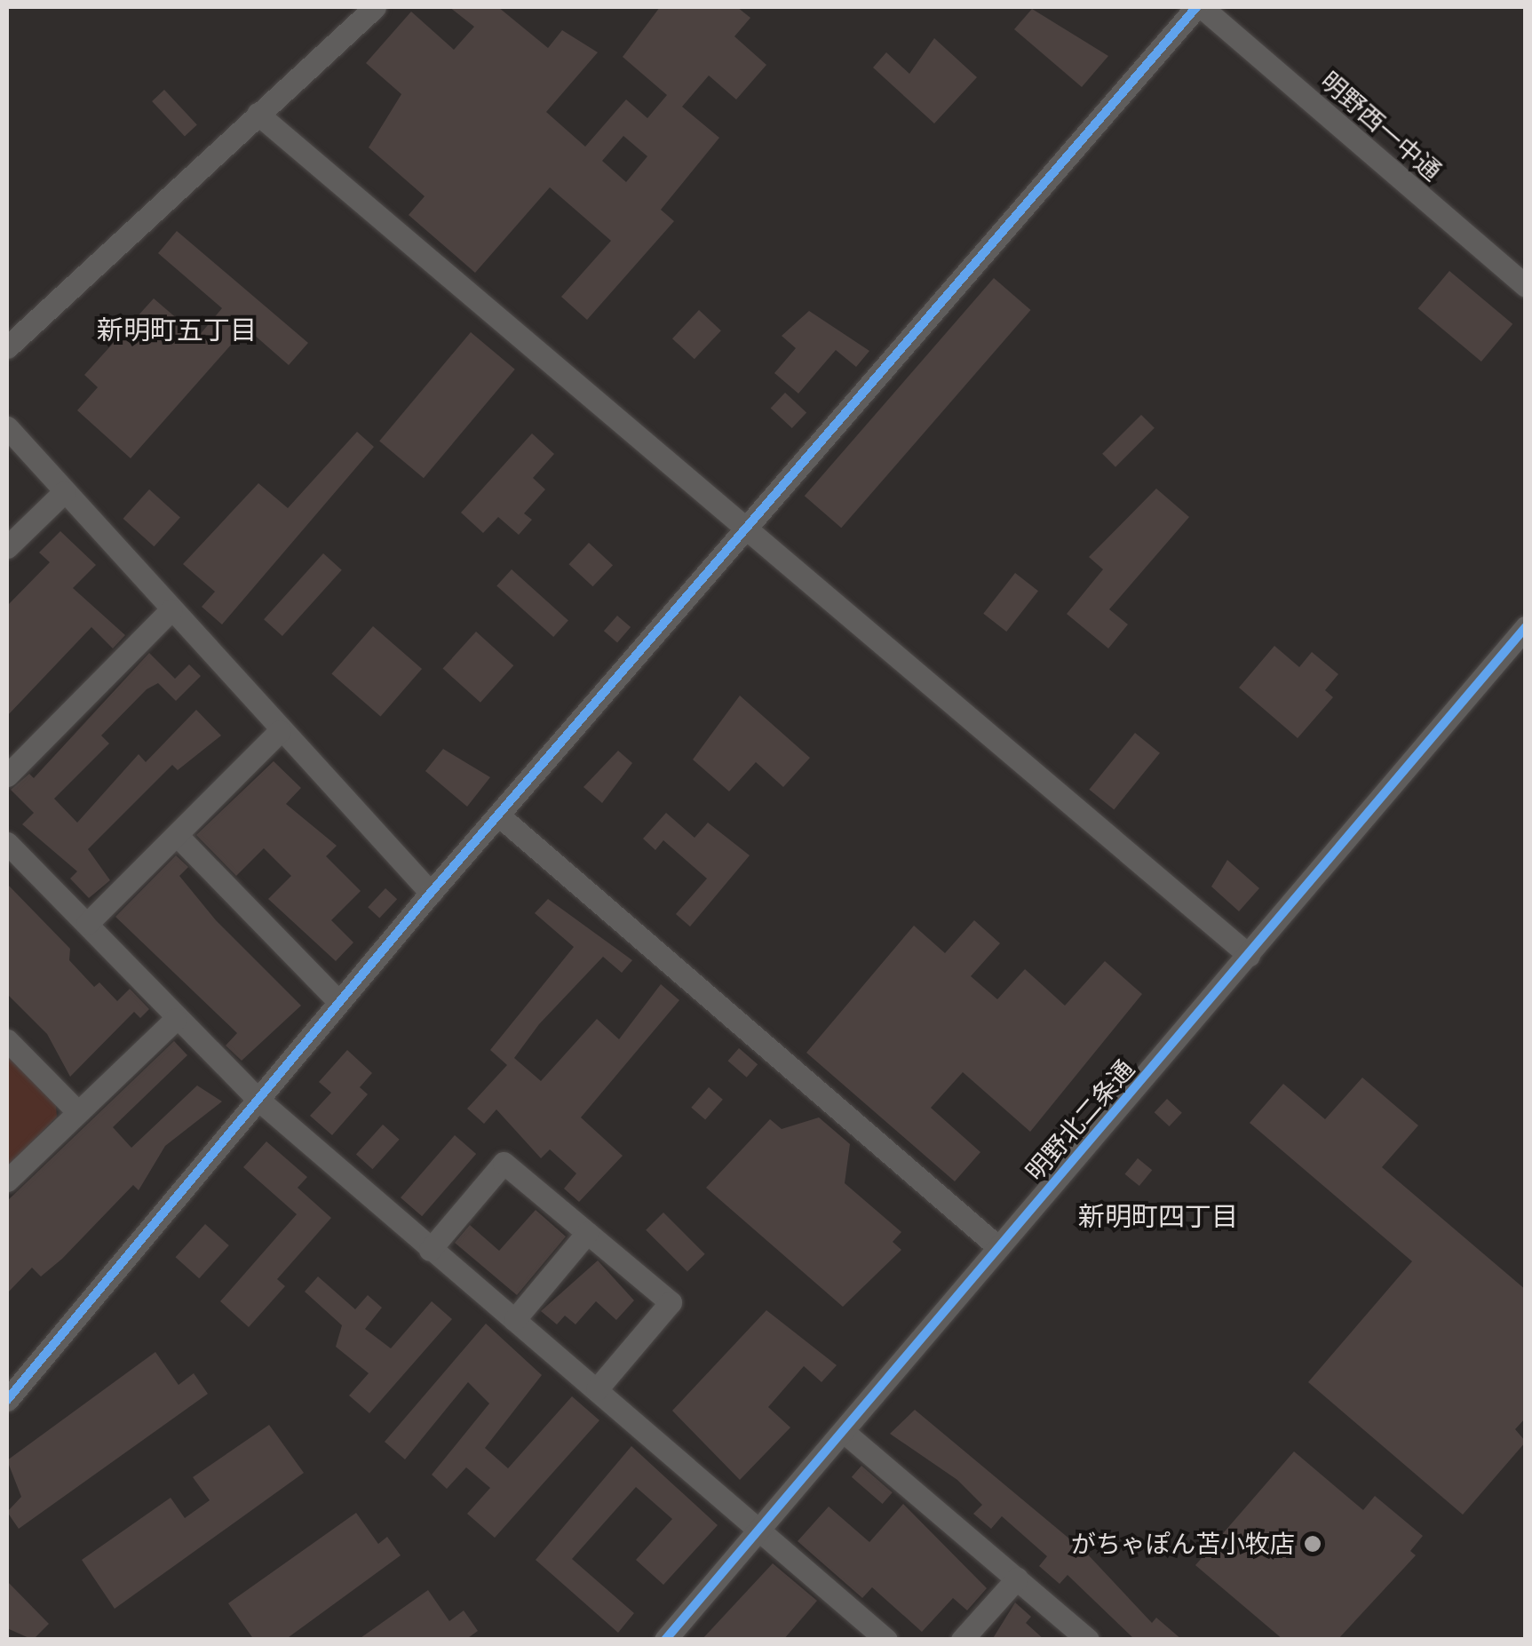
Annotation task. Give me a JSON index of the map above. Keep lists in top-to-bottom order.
{
  "streets": {
    "street": ["明野西一中通", "明野北二条通"]
  },
  "districts": ["新明町五丁目", "新明町四丁目"],
  "places": ["がちゃぽん苫小牧店"]
}
